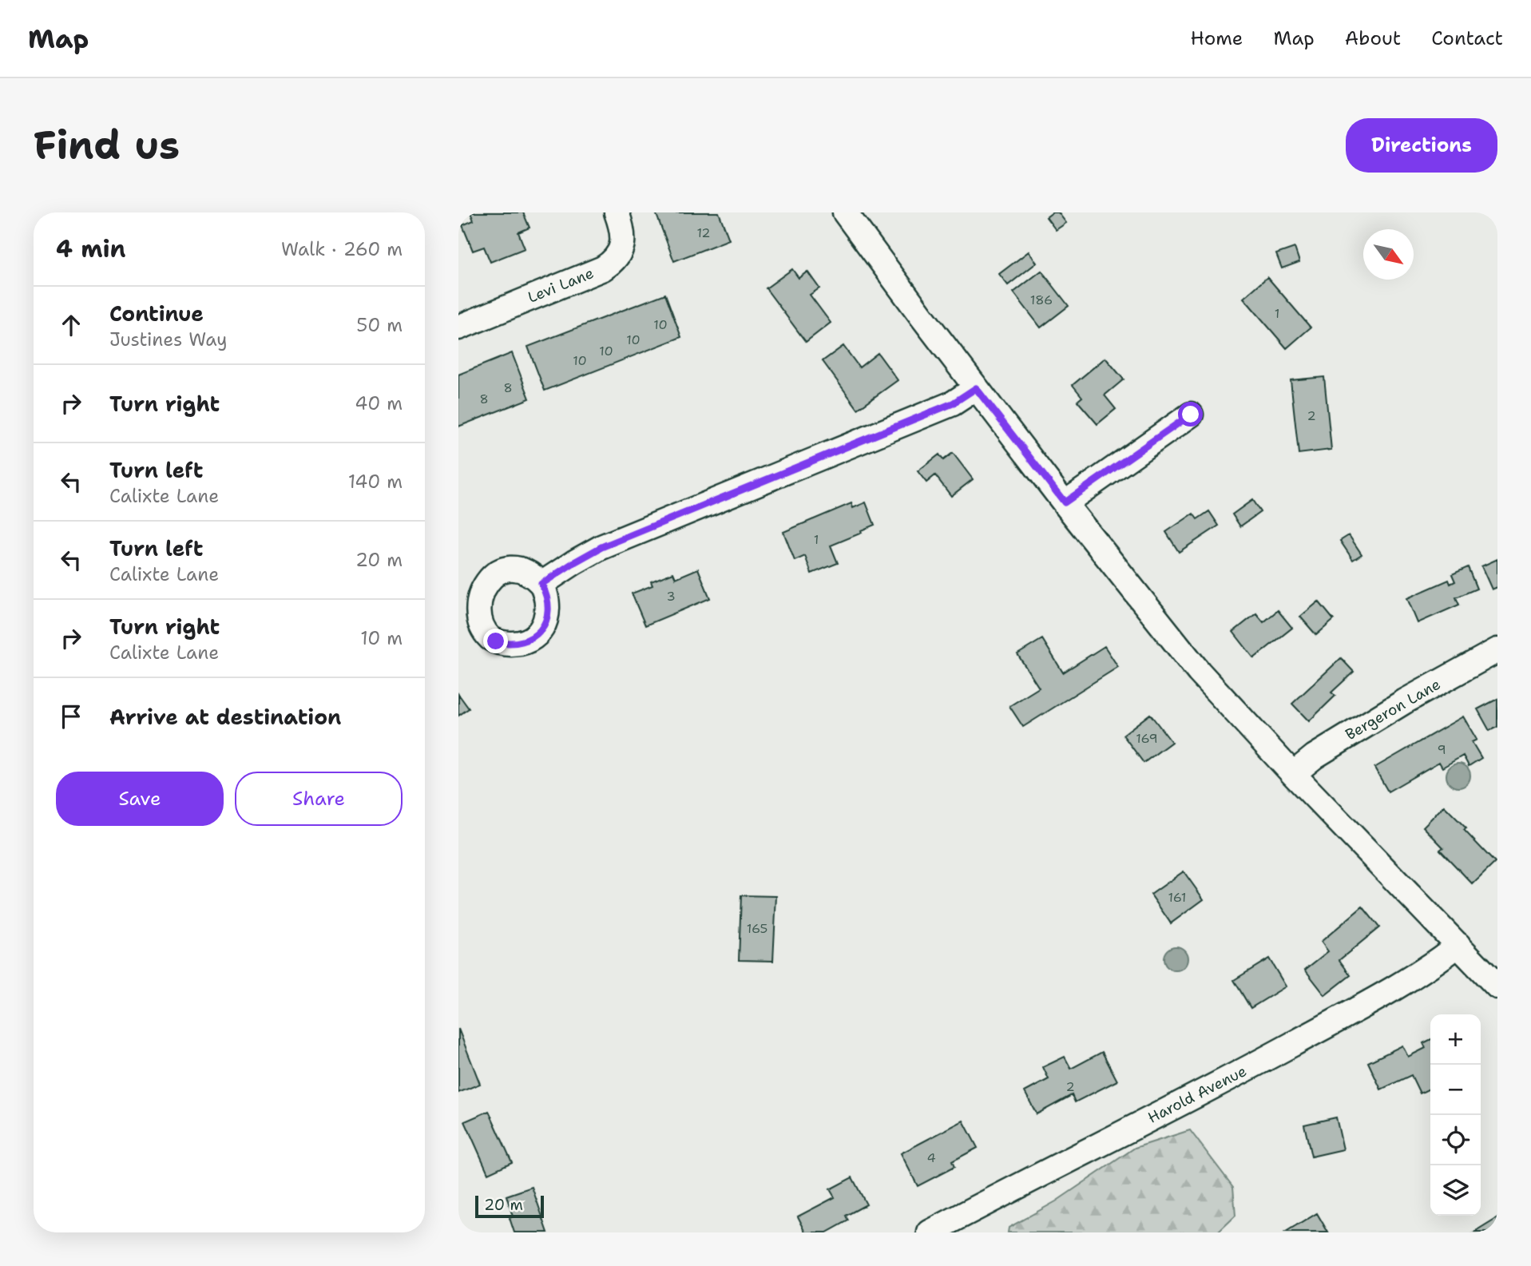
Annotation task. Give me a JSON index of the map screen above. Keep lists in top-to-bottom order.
{
  "streets": {
    "street": ["Levi Lane", "Bergeron Lane", "Harold Avenue"]
  },
  "house_numbers": [
    "12",
    "186",
    "1",
    "10",
    "10",
    "10",
    "10",
    "8",
    "8",
    "2",
    "1",
    "3",
    "169",
    "9",
    "161",
    "165",
    "2",
    "4"
  ],
  "scale_bar": "20 m",
  "north": "bottom right",
  "page": {
    "header": "Map",
    "nav": [
      "Home",
      "Map",
      "About",
      "Contact"
    ],
    "buttons": [
      "Directions",
      ["Save", "Share"]
    ],
    "title": "Find us",
    "heading": ["4 min", "Walk · 260 m"],
    "list": [
      ["Continue", "Justines Way", "50 m"],
      ["Turn right", "40 m"],
      ["Turn left", "Calixte Lane", "140 m"],
      ["Turn left", "Calixte Lane", "20 m"],
      ["Turn right", "Calixte Lane", "10 m"],
      "Arrive at destination"
    ],
    "map_buttons": ["+", "−"],
    "scale": "20 m"
  }
}
